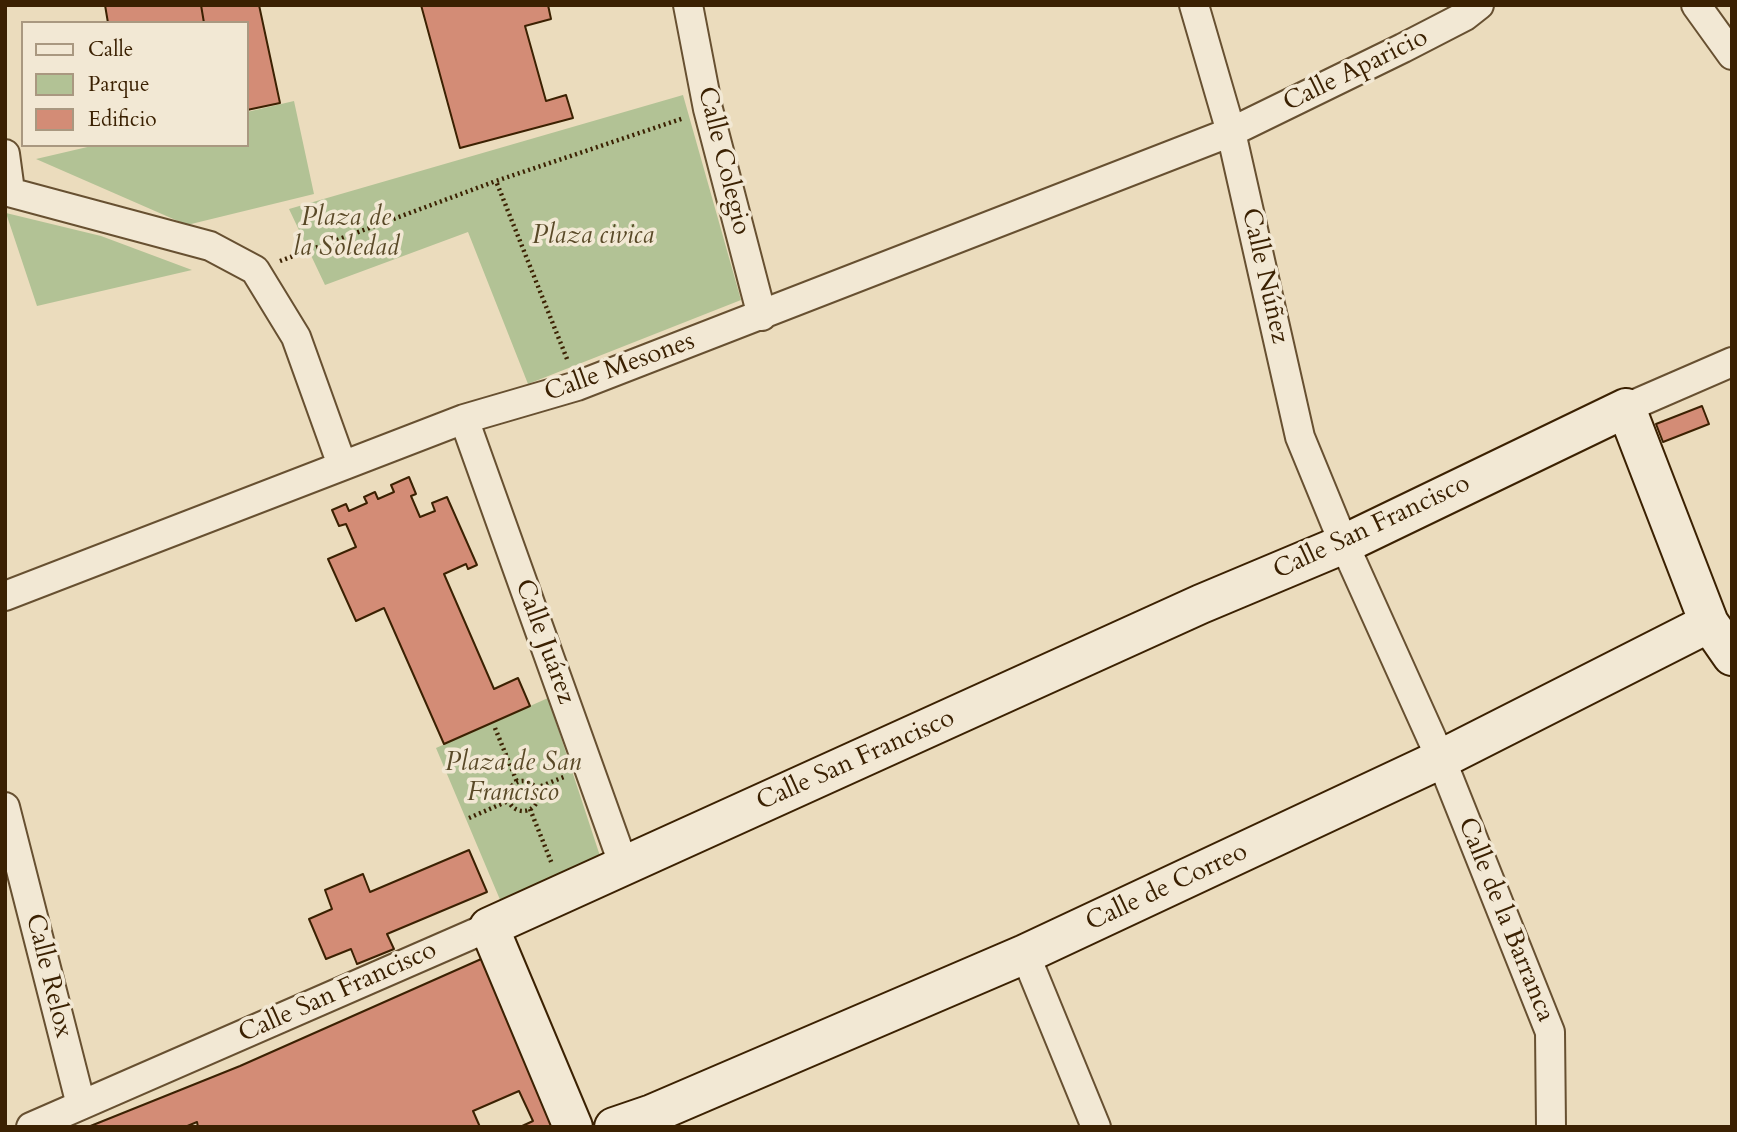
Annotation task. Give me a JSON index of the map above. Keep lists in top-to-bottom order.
{
  "streets": {
    "street": [
      "Calle Aparicio",
      "Calle Colegio",
      "Calle Núñez",
      "Calle Mesones",
      "Calle San Francisco",
      "Calle Juárez",
      "Calle de Correo",
      "Calle de la Barranca",
      "Calle Relox"
    ]
  },
  "crossings": [
    ["Calle Aparicio", "Calle Núñez"],
    ["Calle Aparicio", "Calle Mesones"],
    ["Calle Colegio", "Calle Mesones"],
    ["Calle Núñez", "Calle Mesones"],
    ["Calle Núñez", "Calle San Francisco"],
    ["Calle Núñez", "Calle de Correo"],
    ["Calle Núñez", "Calle de la Barranca"],
    ["Calle Mesones", "Calle Juárez"],
    ["Calle San Francisco", "Calle Juárez"],
    ["Calle San Francisco", "Calle Relox"],
    ["Calle de Correo", "Calle de la Barranca"]
  ],
  "parks": ["Plaza de la Soledad", "Plaza civica", "Plaza de San Francisco"],
  "legend": ["Calle", "Parque", "Edificio"]
}
